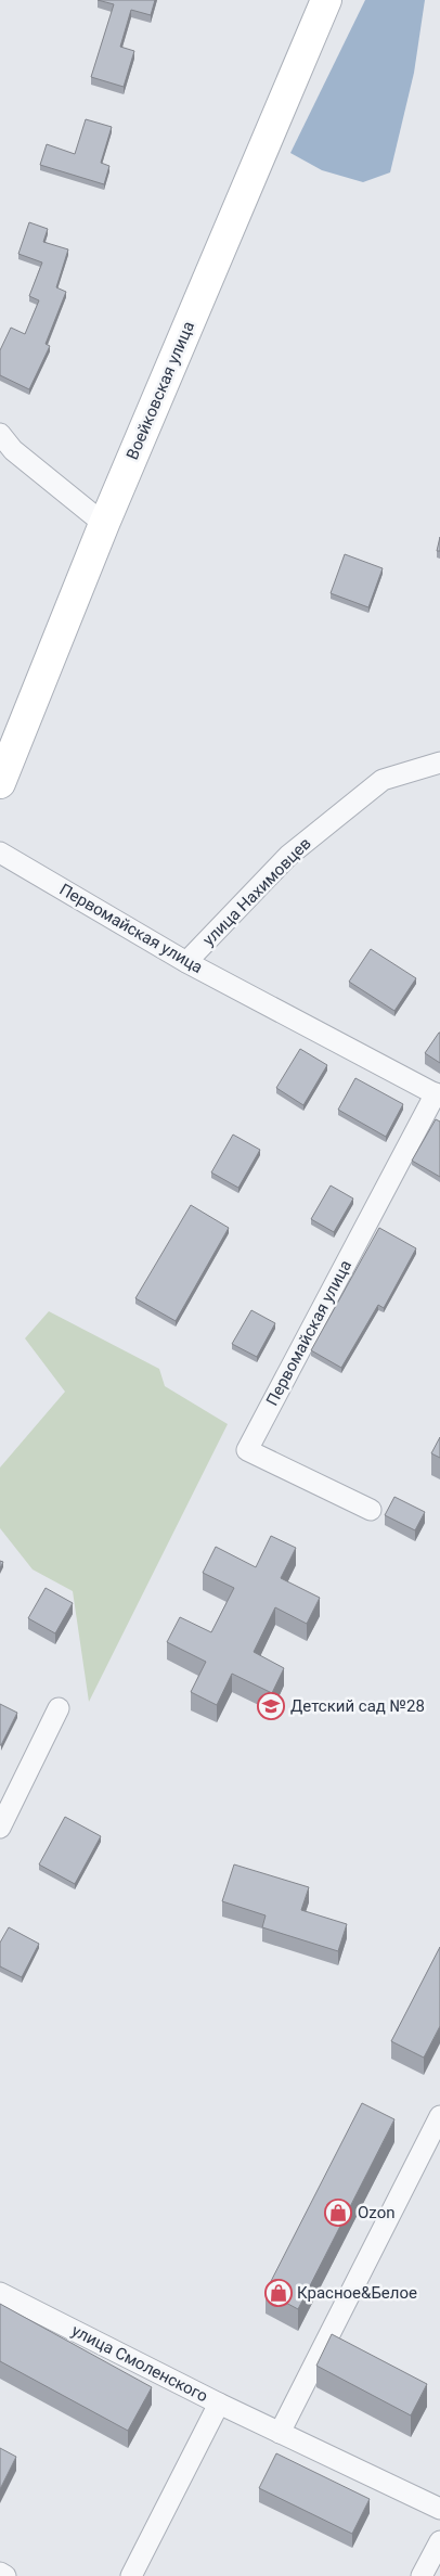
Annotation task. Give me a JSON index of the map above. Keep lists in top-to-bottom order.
{
  "streets": {
    "main road": ["Воейковская улица"],
    "street": ["улица Нахимовцев", "Первомайская улица", "улица Смоленского"]
  },
  "crossings": [
    ["улица Нахимовцев", "Первомайская улица"]
  ],
  "places": {
    "school or university": ["Детский сад №28"],
    "shop": ["Ozon", "Красное&Белое"]
  }
}
